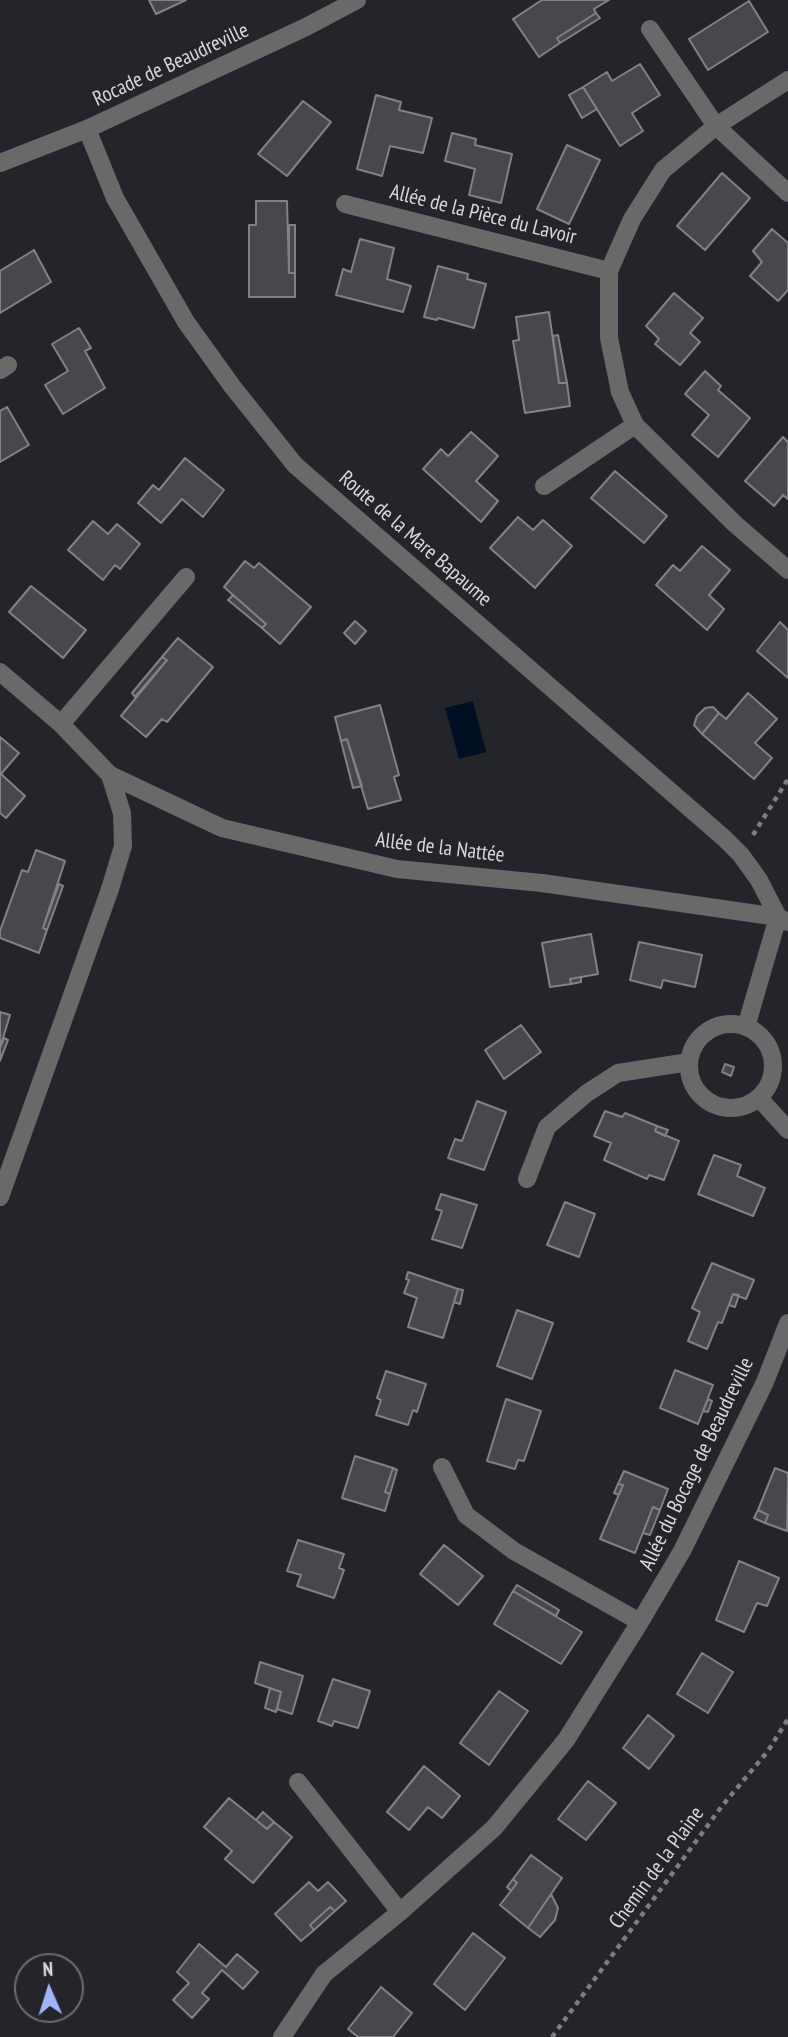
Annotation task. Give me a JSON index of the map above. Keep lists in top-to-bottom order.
{
  "streets": {
    "street": [
      "Rocade de Beaudreville",
      "Allée de la Pièce du Lavoir",
      "Route de la Mare Bapaume",
      "Allée de la Nattée",
      "Allée du Bocage de Beaudreville"
    ],
    "path": ["Chemin de la Plaine"]
  },
  "crossings": [
    ["Rocade de Beaudreville", "Route de la Mare Bapaume"],
    ["Route de la Mare Bapaume", "Allée de la Nattée"]
  ],
  "north": "top"
}
